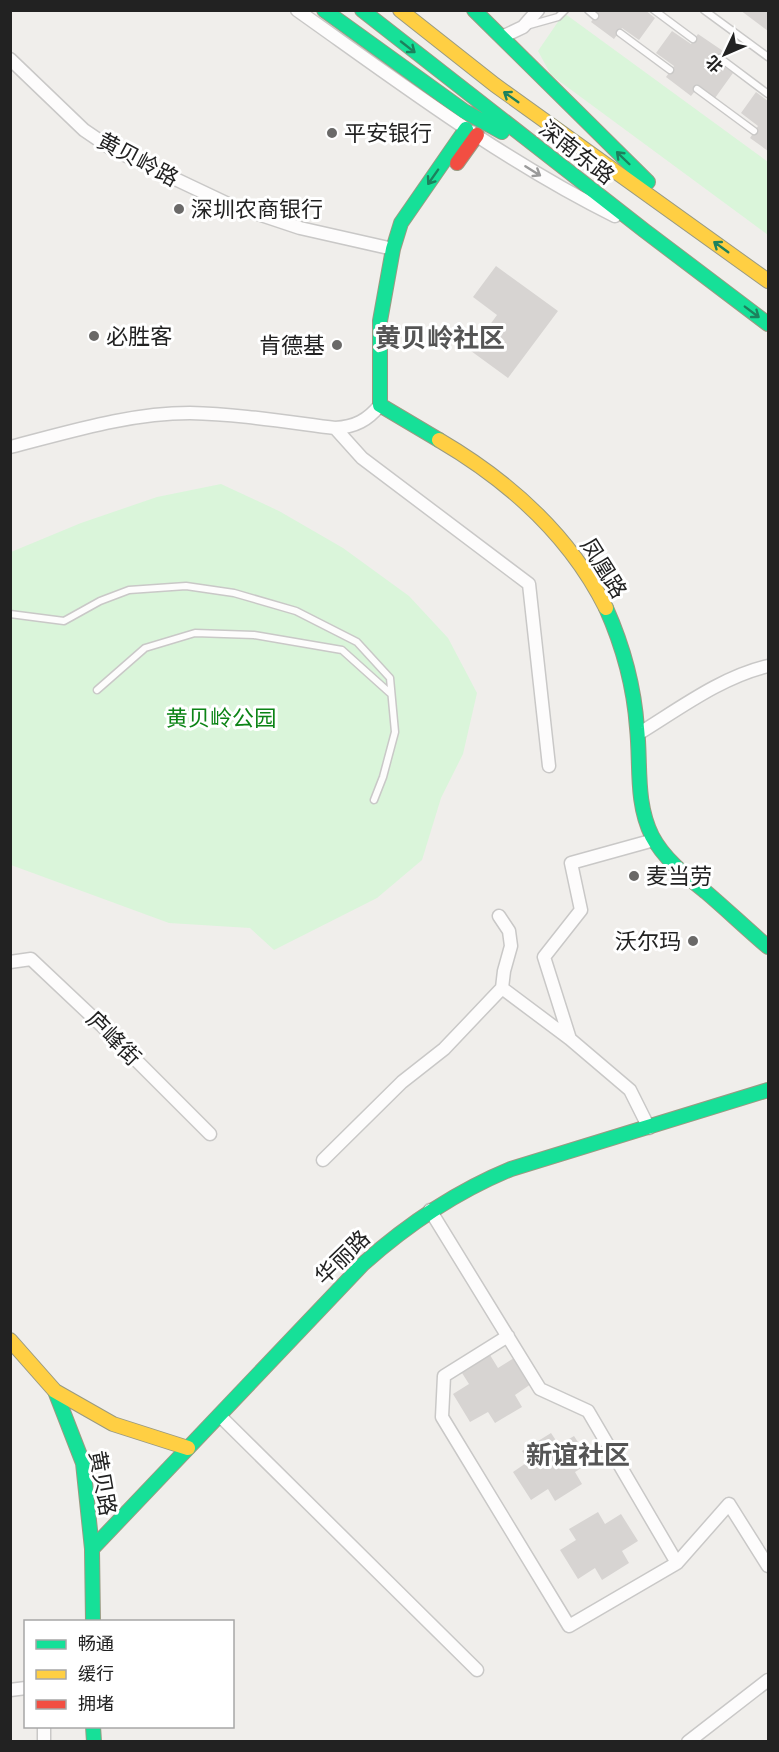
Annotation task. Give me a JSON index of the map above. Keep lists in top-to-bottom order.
{
  "streets": {
    "street": [
      "深南东路",
      "黄贝岭路",
      "凤凰路",
      "庐峰街",
      "华丽路",
      "黄贝路"
    ]
  },
  "crossings": [
    ["华丽路", "黄贝路"]
  ],
  "districts": ["黄贝岭社区", "新谊社区"],
  "parks": ["黄贝岭公园"],
  "places": [
    "平安银行",
    "深圳农商银行",
    "必胜客",
    "肯德基",
    "麦当劳",
    "沃尔玛"
  ],
  "legend": ["畅通", "缓行", "拥堵"],
  "north": "bottom left"
}
